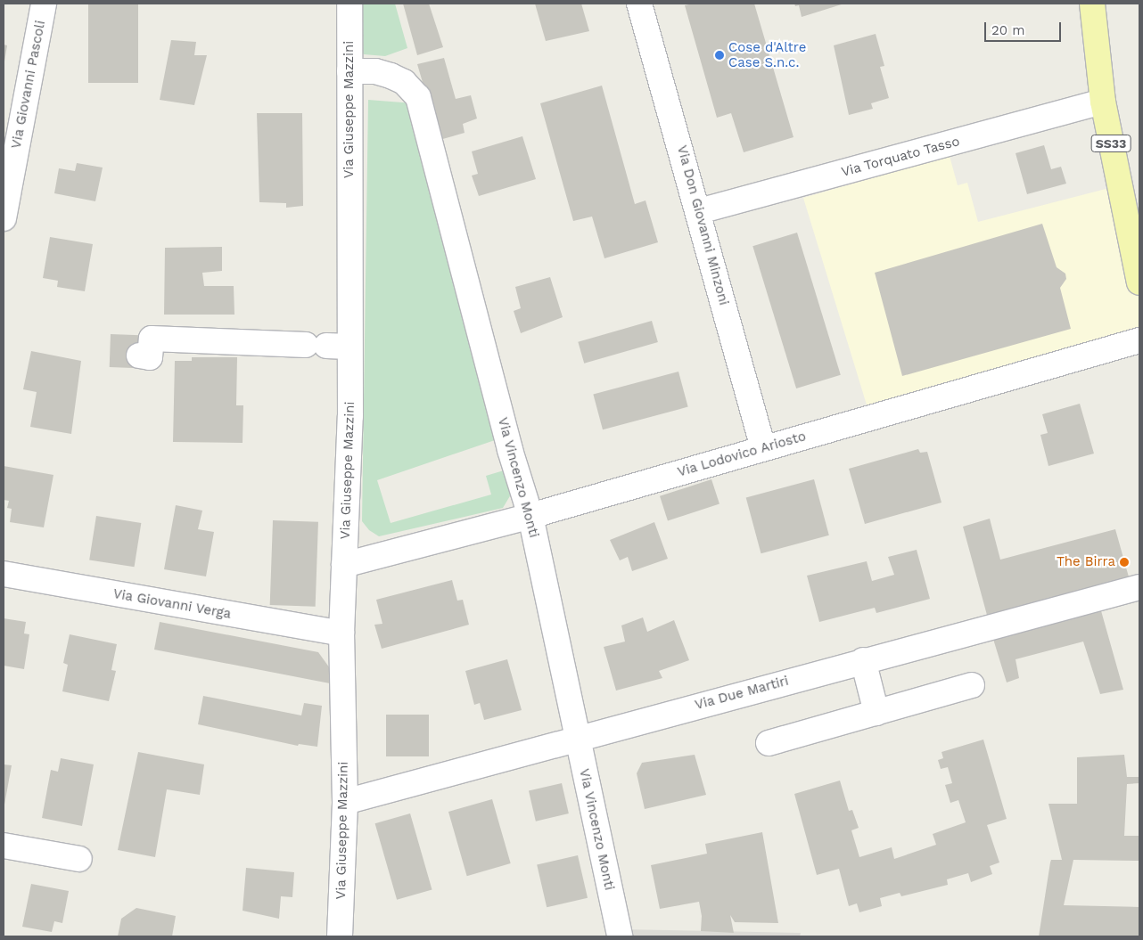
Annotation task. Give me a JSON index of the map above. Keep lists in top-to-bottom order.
{
  "streets": {
    "main road": ["SS33"],
    "street": [
      "Via Giovanni Pascoli",
      "Via Giuseppe Mazzini",
      "Via Torquato Tasso",
      "Via Don Giovanni Minzoni",
      "Via Lodovico Ariosto",
      "Via Vincenzo Monti",
      "Via Giovanni Verga",
      "Via Due Martiri"
    ]
  },
  "crossings": [
    ["Via Giuseppe Mazzini", "Via Lodovico Ariosto"],
    ["Via Giuseppe Mazzini", "Via Vincenzo Monti"],
    ["Via Giuseppe Mazzini", "Via Giovanni Verga"],
    ["Via Giuseppe Mazzini", "Via Due Martiri"],
    ["SS33", "Via Torquato Tasso"],
    ["Via Torquato Tasso", "Via Don Giovanni Minzoni"],
    ["Via Don Giovanni Minzoni", "Via Lodovico Ariosto"],
    ["Via Lodovico Ariosto", "Via Vincenzo Monti"],
    ["Via Vincenzo Monti", "Via Due Martiri"]
  ],
  "places": ["Cose d'Altre Case S.n.c.", "The Birra"],
  "scale_bar": "20 m"
}
